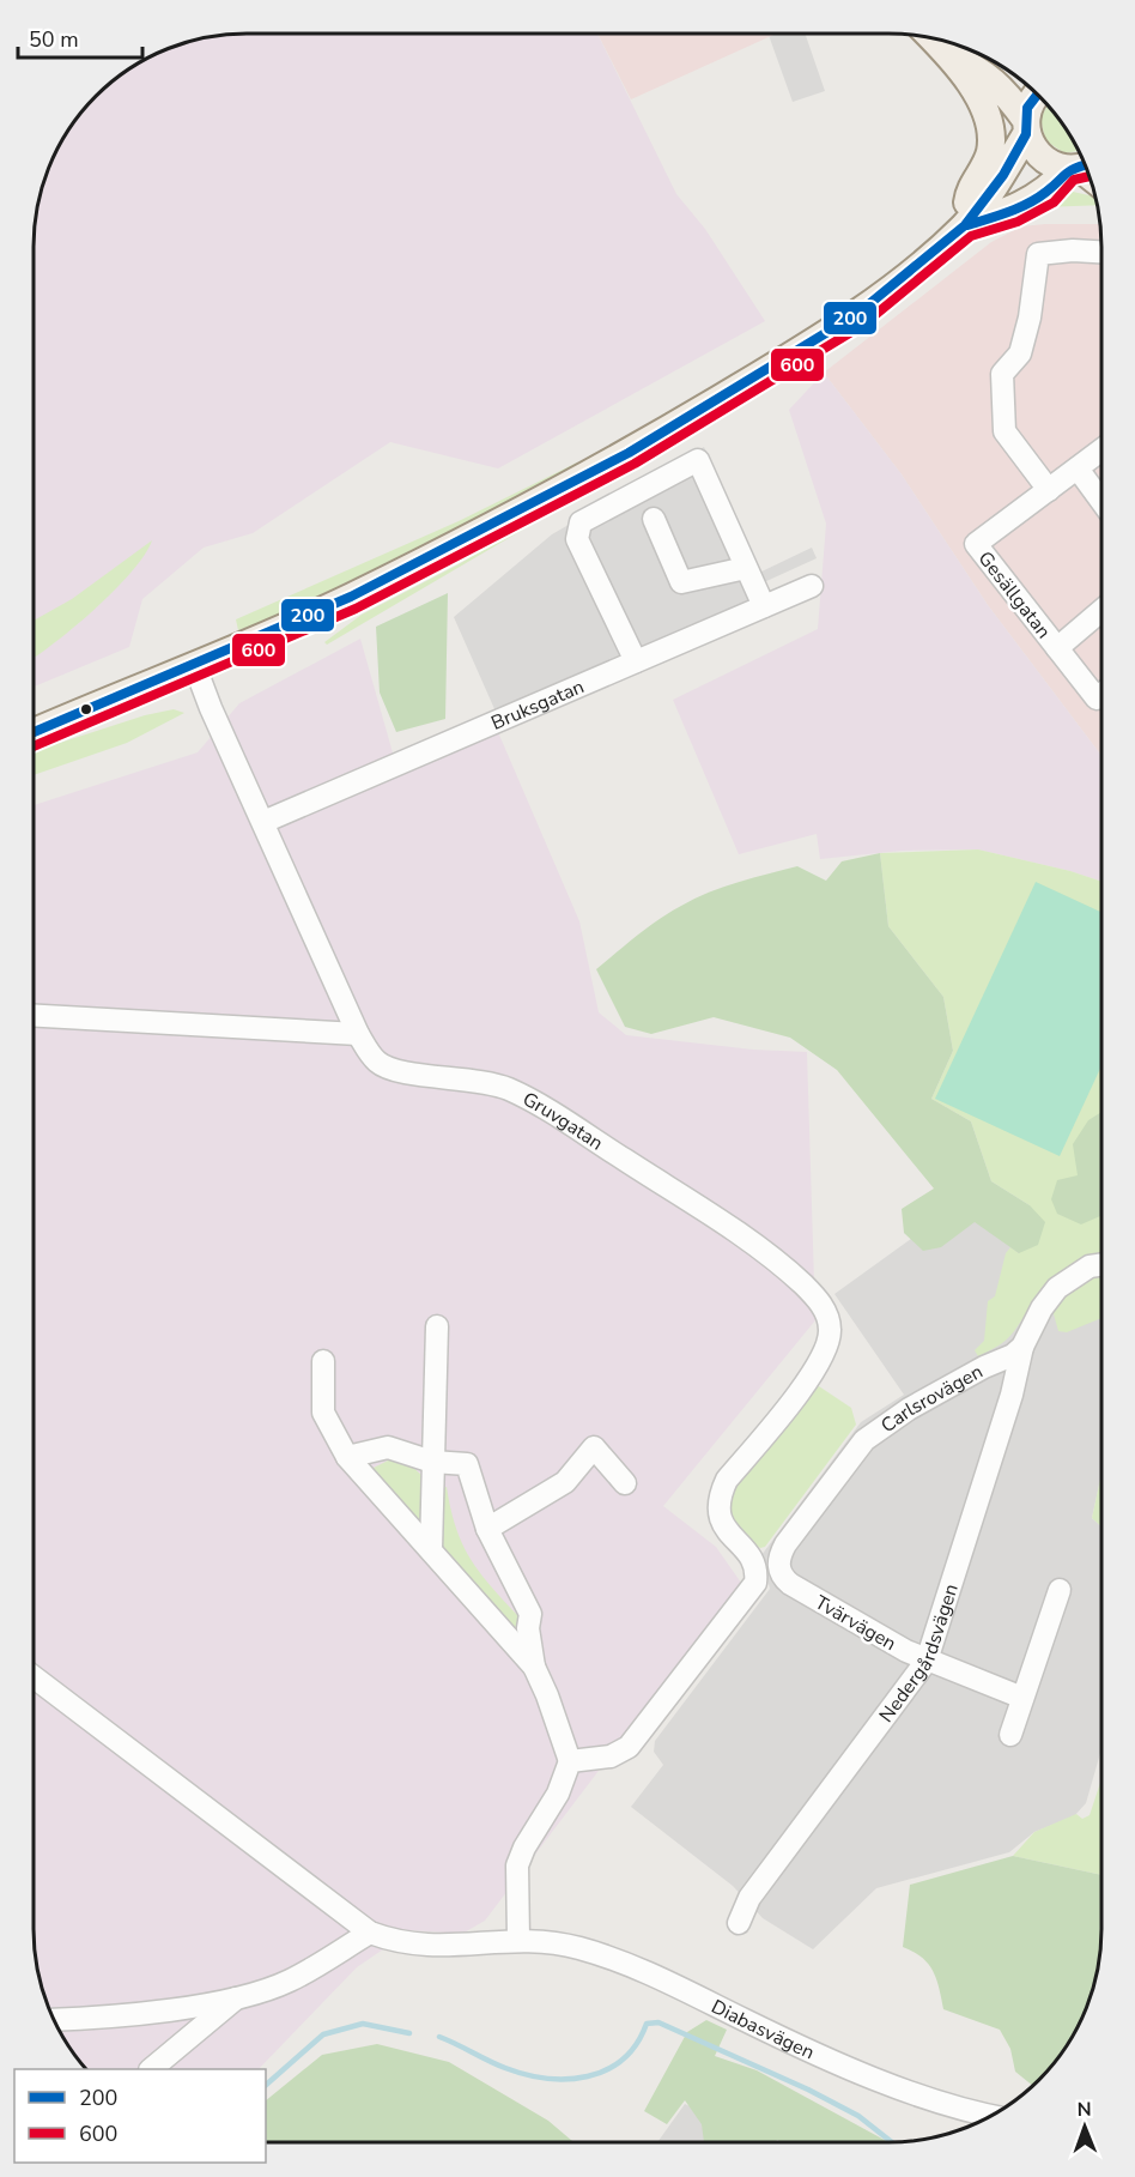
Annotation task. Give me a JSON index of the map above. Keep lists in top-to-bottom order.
{
  "streets": {
    "street": [
      "Gesällgatan",
      "Bruksgatan",
      "Gruvgatan",
      "Carlsrovägen",
      "Tvärvägen",
      "Nedergårdsvägen",
      "Diabasvägen"
    ]
  },
  "crossings": [
    ["Bruksgatan", "Gruvgatan"],
    ["Carlsrovägen", "Tvärvägen"],
    ["Carlsrovägen", "Nedergårdsvägen"],
    ["Tvärvägen", "Nedergårdsvägen"]
  ],
  "lines": ["transit line 200", "transit line 600"],
  "legend": ["200", "600"],
  "scale_bar": "50 m",
  "north": "top"
}
